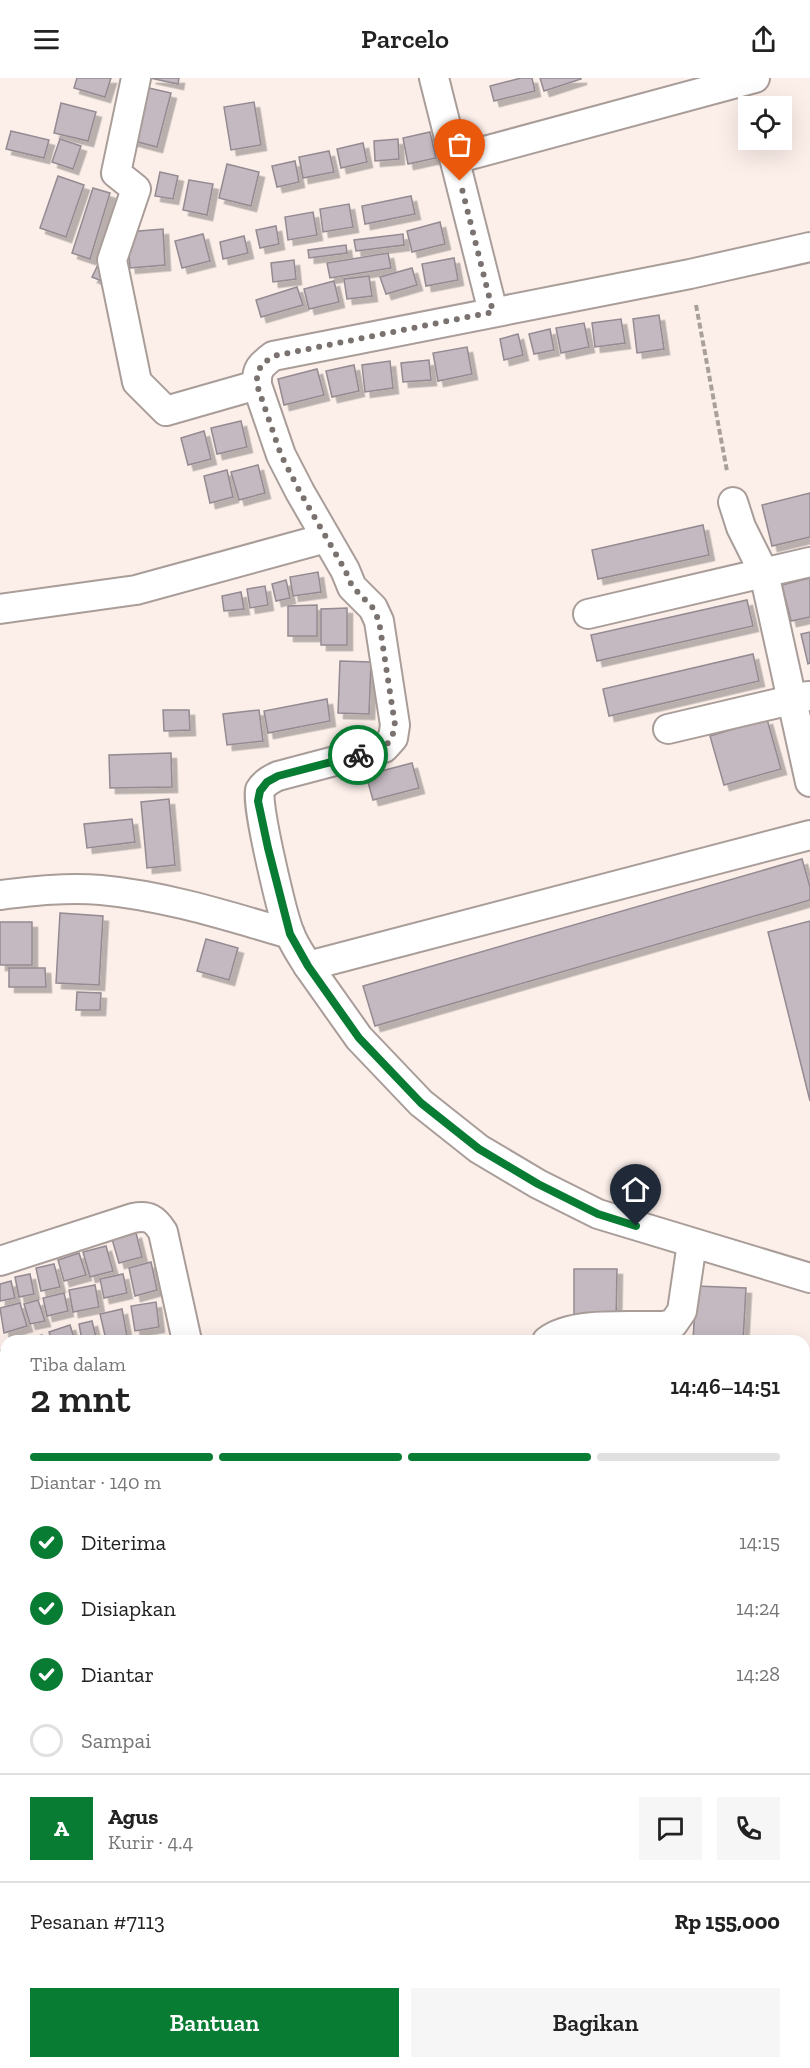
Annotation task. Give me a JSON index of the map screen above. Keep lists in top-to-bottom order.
{
  "page": {
    "header": "Parcelo",
    "heading": ["2 mnt", "Tiba dalam", "14:46–14:51"],
    "panel": [
      "Agus",
      "Kurir · 4.4",
      "Pesanan #7113",
      "Rp 155,000"
    ],
    "bar": "Diantar · 140 m",
    "list": [
      ["Diterima", "14:15"],
      ["Disiapkan", "14:24"],
      ["Diantar", "14:28"],
      "Sampai"
    ],
    "round": "A",
    "buttons": ["Bantuan", "Bagikan"]
  }
}
